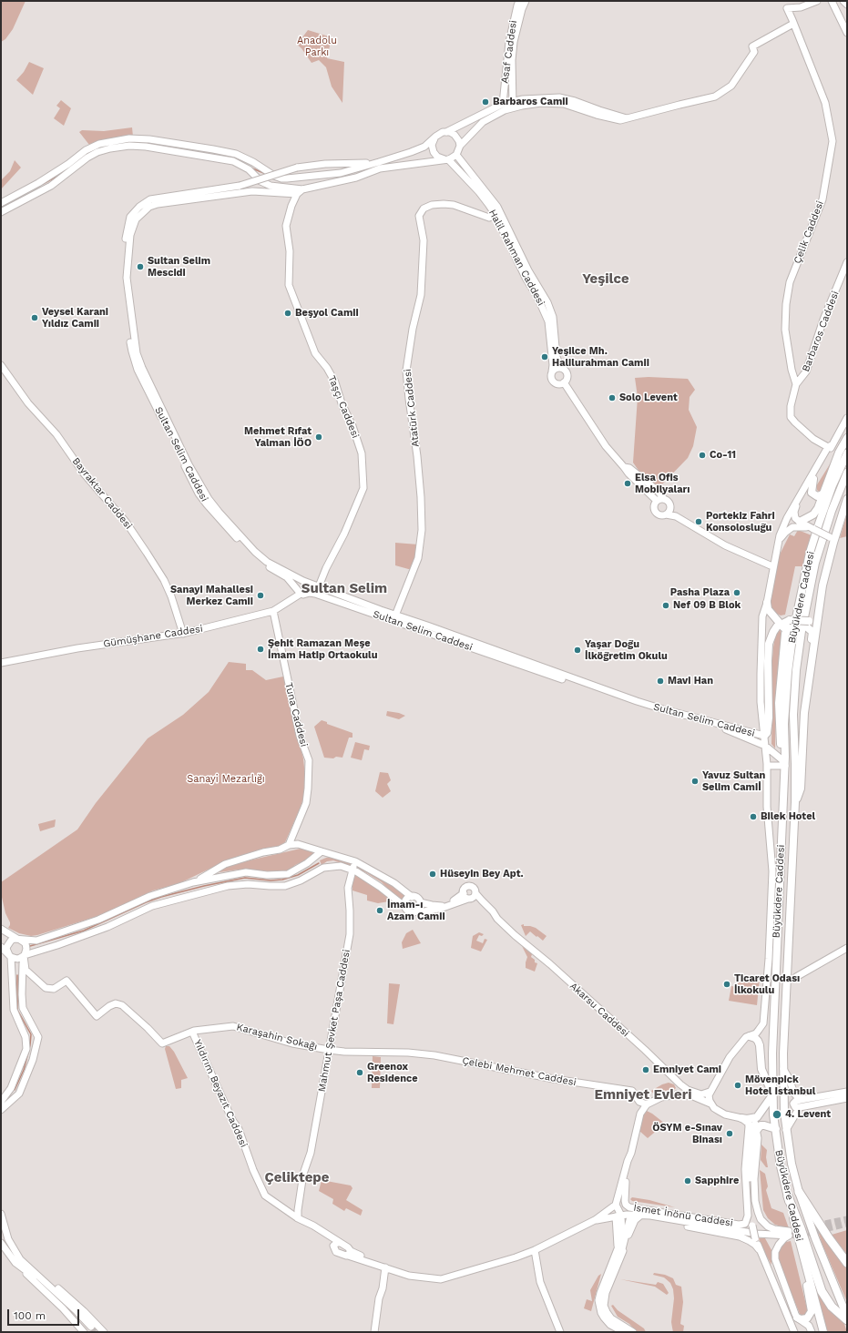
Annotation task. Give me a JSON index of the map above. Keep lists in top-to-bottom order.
{
  "streets": {
    "main road": ["Büyükdere Caddesi"],
    "street": [
      "Asaf Caddesi",
      "Çelik Caddesi",
      "Halil Rahman Caddesi",
      "Barbaros Caddesi",
      "Taşçı Caddesi",
      "Atatürk Caddesi",
      "Sultan Selim Caddesi",
      "Bayraktar Caddesi",
      "Gümüşhane Caddesi",
      "Tuna Caddesi",
      "Akarsu Caddesi",
      "Mahmut Şevket Paşa Caddesi",
      "Karaşahin Sokağı",
      "Çelebi Mehmet Caddesi",
      "Yıldırım Beyazıt Caddesi",
      "İsmet İnönü Caddesi"
    ]
  },
  "crossings": [
    ["Çelik Caddesi", "Barbaros Caddesi"],
    ["Halil Rahman Caddesi", "Atatürk Caddesi"],
    ["Taşçı Caddesi", "Sultan Selim Caddesi"],
    ["Atatürk Caddesi", "Sultan Selim Caddesi"],
    ["Sultan Selim Caddesi", "Büyükdere Caddesi"],
    ["Sultan Selim Caddesi", "Gümüşhane Caddesi"],
    ["Bayraktar Caddesi", "Gümüşhane Caddesi"],
    ["Gümüşhane Caddesi", "Tuna Caddesi"],
    ["Mahmut Şevket Paşa Caddesi", "Karaşahin Sokağı"],
    ["Mahmut Şevket Paşa Caddesi", "İsmet İnönü Caddesi"],
    ["Karaşahin Sokağı", "Çelebi Mehmet Caddesi"],
    ["Karaşahin Sokağı", "Yıldırım Beyazıt Caddesi"],
    ["Yıldırım Beyazıt Caddesi", "İsmet İnönü Caddesi"]
  ],
  "districts": [
    "Yeşilce",
    "Sultan Selim",
    "Emniyet Evleri",
    "Çeliktepe"
  ],
  "parks": ["Anadolu Parkı", "Sanayi Mezarlığı"],
  "places": [
    "Barbaros Camii",
    "Sultan Selim Mescidi",
    "Beşyol Camii",
    "Veysel Karani Yıldız Camii",
    "Yeşilce Mh. Halilurahman Camii",
    "Solo Levent",
    "Mehmet Rıfat Yalman İÖO",
    "Co-11",
    "Elsa Ofis Mobilyaları",
    "Portekiz Fahri Konsolosluğu",
    "Pasha Plaza",
    "Sanayi Mahallesi Merkez Camii",
    "Nef 09 B Blok",
    "Şehit Ramazan Meşe İmam Hatip Ortaokulu",
    "Yaşar Doğu İlköğretim Okulu",
    "Mavi Han",
    "Yavuz Sultan Selim Camiİ",
    "Bilek Hotel",
    "Hüseyin Bey Apt.",
    "İmam-ı Azam Camii",
    "Ticaret Odası İlkokulu",
    "Emniyet Cami",
    "Greenox Residence",
    "Mövenpick Hotel Istanbul",
    "4. Levent",
    "ÖSYM e-Sınav Binası",
    "Sapphire"
  ],
  "scale_bar": "100 m"
}
